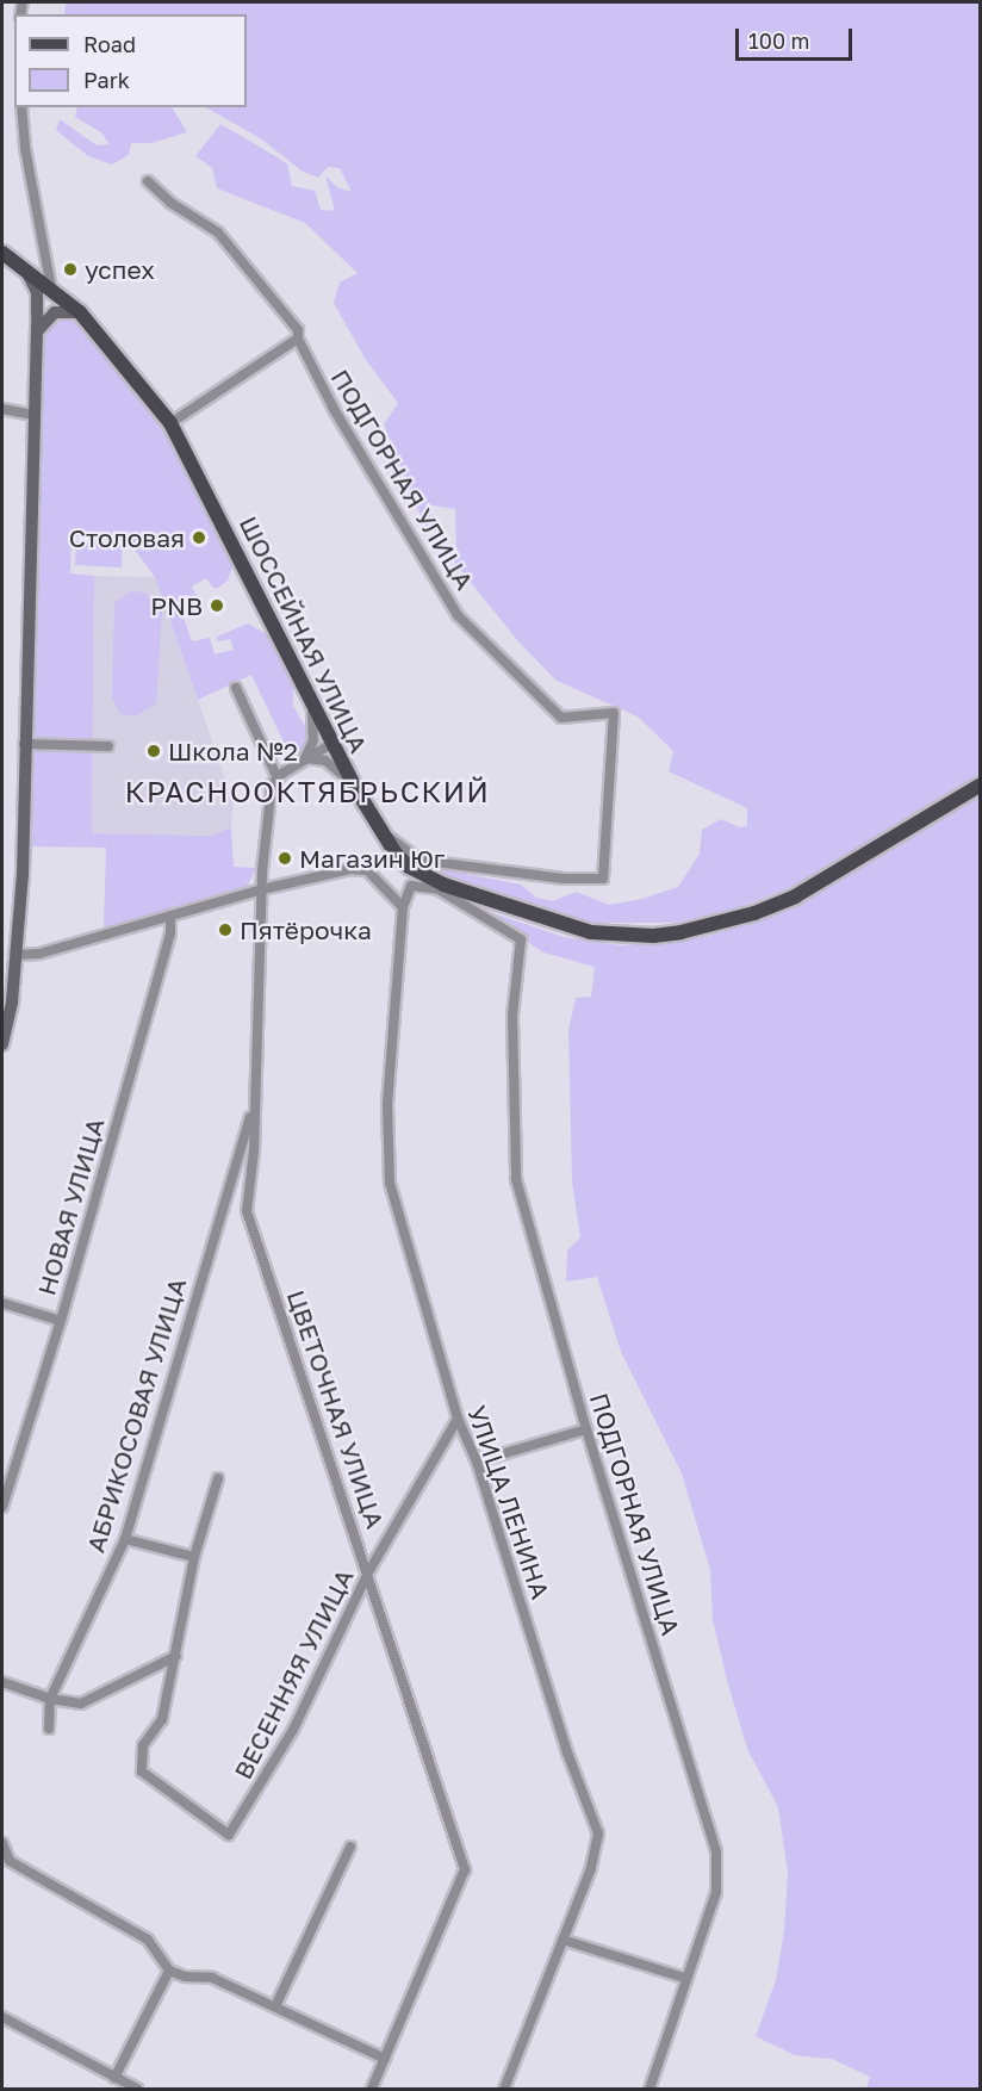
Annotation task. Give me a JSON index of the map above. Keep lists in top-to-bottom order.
{
  "streets": {
    "main road": ["ШОССЕЙНАЯ УЛИЦА"],
    "street": [
      "ПОДГОРНАЯ УЛИЦА",
      "НОВАЯ УЛИЦА",
      "ЦВЕТОЧНАЯ УЛИЦА",
      "АБРИКОСОВАЯ УЛИЦА",
      "УЛИЦА ЛЕНИНА",
      "ВЕСЕННЯЯ УЛИЦА"
    ]
  },
  "crossings": [
    ["ПОДГОРНАЯ УЛИЦА", "ШОССЕЙНАЯ УЛИЦА"],
    ["ПОДГОРНАЯ УЛИЦА", "УЛИЦА ЛЕНИНА"],
    ["ЦВЕТОЧНАЯ УЛИЦА", "АБРИКОСОВАЯ УЛИЦА"],
    ["ЦВЕТОЧНАЯ УЛИЦА", "ВЕСЕННЯЯ УЛИЦА"],
    ["УЛИЦА ЛЕНИНА", "ВЕСЕННЯЯ УЛИЦА"]
  ],
  "districts": ["КРАСНООКТЯБРЬСКИЙ"],
  "places": [
    "успех",
    "Столовая",
    "PNB",
    "Школа №2",
    "Магазин Юг",
    "Пятёрочка"
  ],
  "legend": ["Road", "Park"],
  "scale_bar": "100 m"
}
